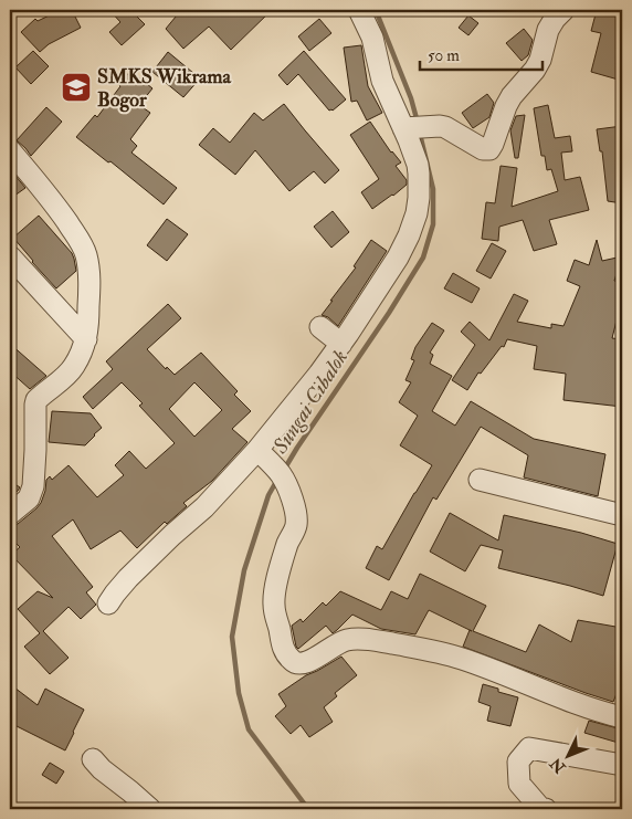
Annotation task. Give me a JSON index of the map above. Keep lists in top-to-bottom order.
{
  "water": ["Sungai Cibalok"],
  "places": {
    "school or university": ["SMKS Wikrama Bogor"]
  },
  "scale_bar": "50 m",
  "north": "bottom left"
}
